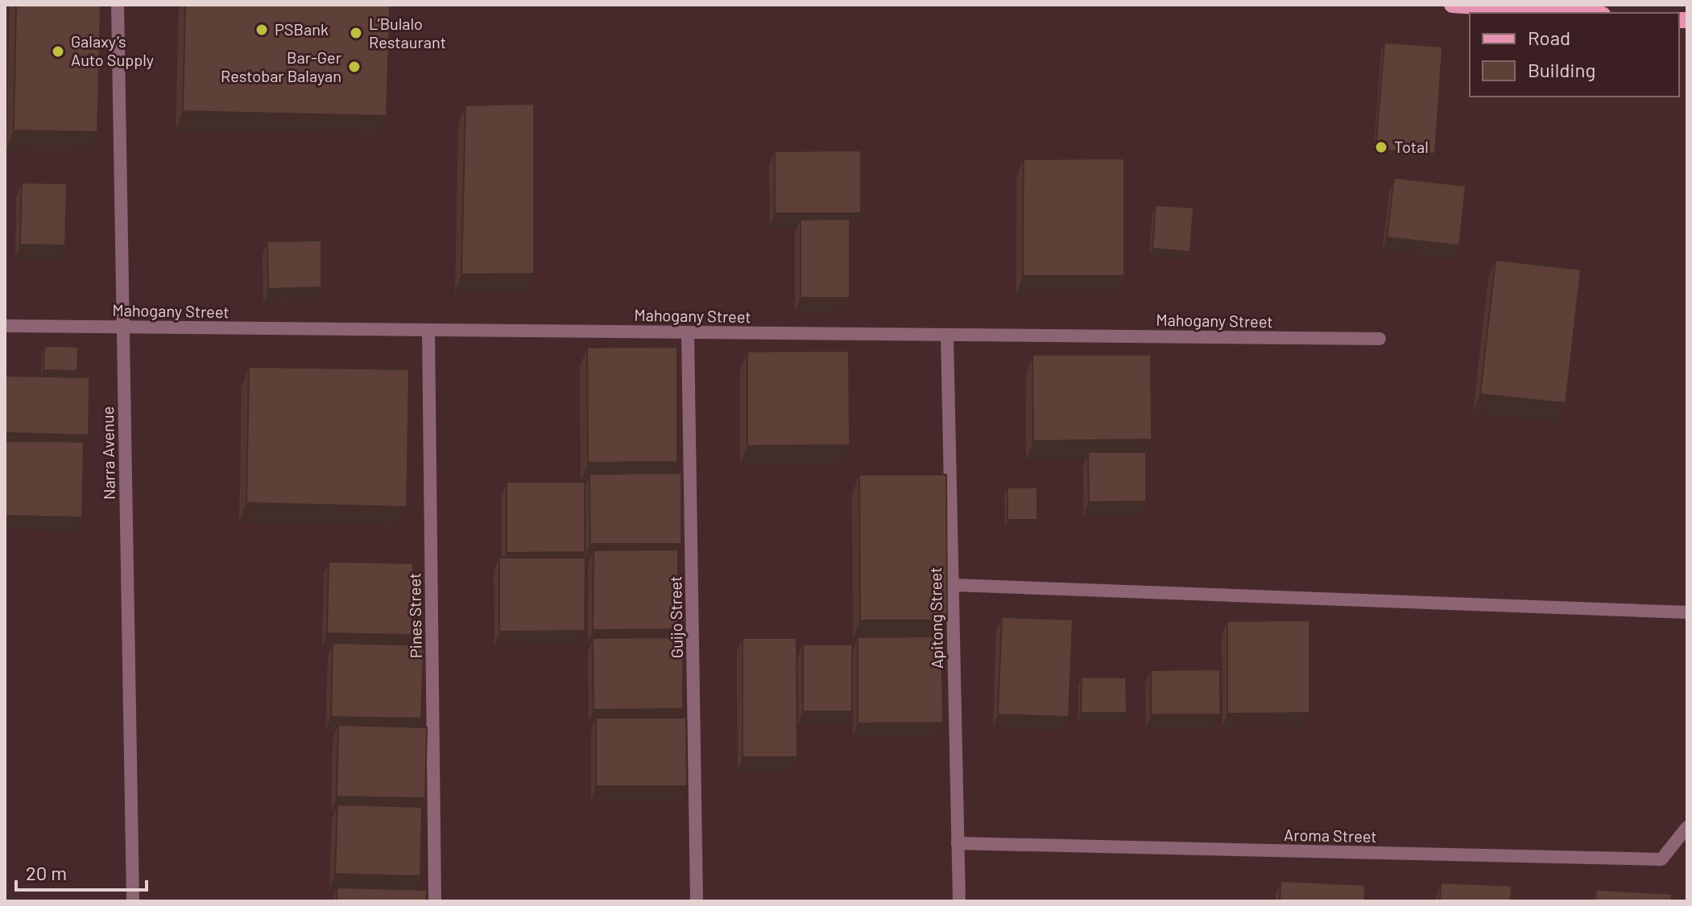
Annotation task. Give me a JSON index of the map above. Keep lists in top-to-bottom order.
{
  "streets": {
    "street": [
      "Mahogany Street",
      "Narra Avenue",
      "Pines Street",
      "Guijo Street",
      "Apitong Street",
      "Aroma Street"
    ]
  },
  "crossings": [
    ["Mahogany Street", "Narra Avenue"],
    ["Mahogany Street", "Pines Street"],
    ["Mahogany Street", "Guijo Street"],
    ["Mahogany Street", "Apitong Street"],
    ["Apitong Street", "Aroma Street"]
  ],
  "places": [
    "PSBank",
    "L’Bulalo Restaurant",
    "Galaxy’s Auto Supply",
    "Bar-Ger Restobar Balayan",
    "Total"
  ],
  "legend": ["Road", "Building"],
  "scale_bar": "20 m"
}
